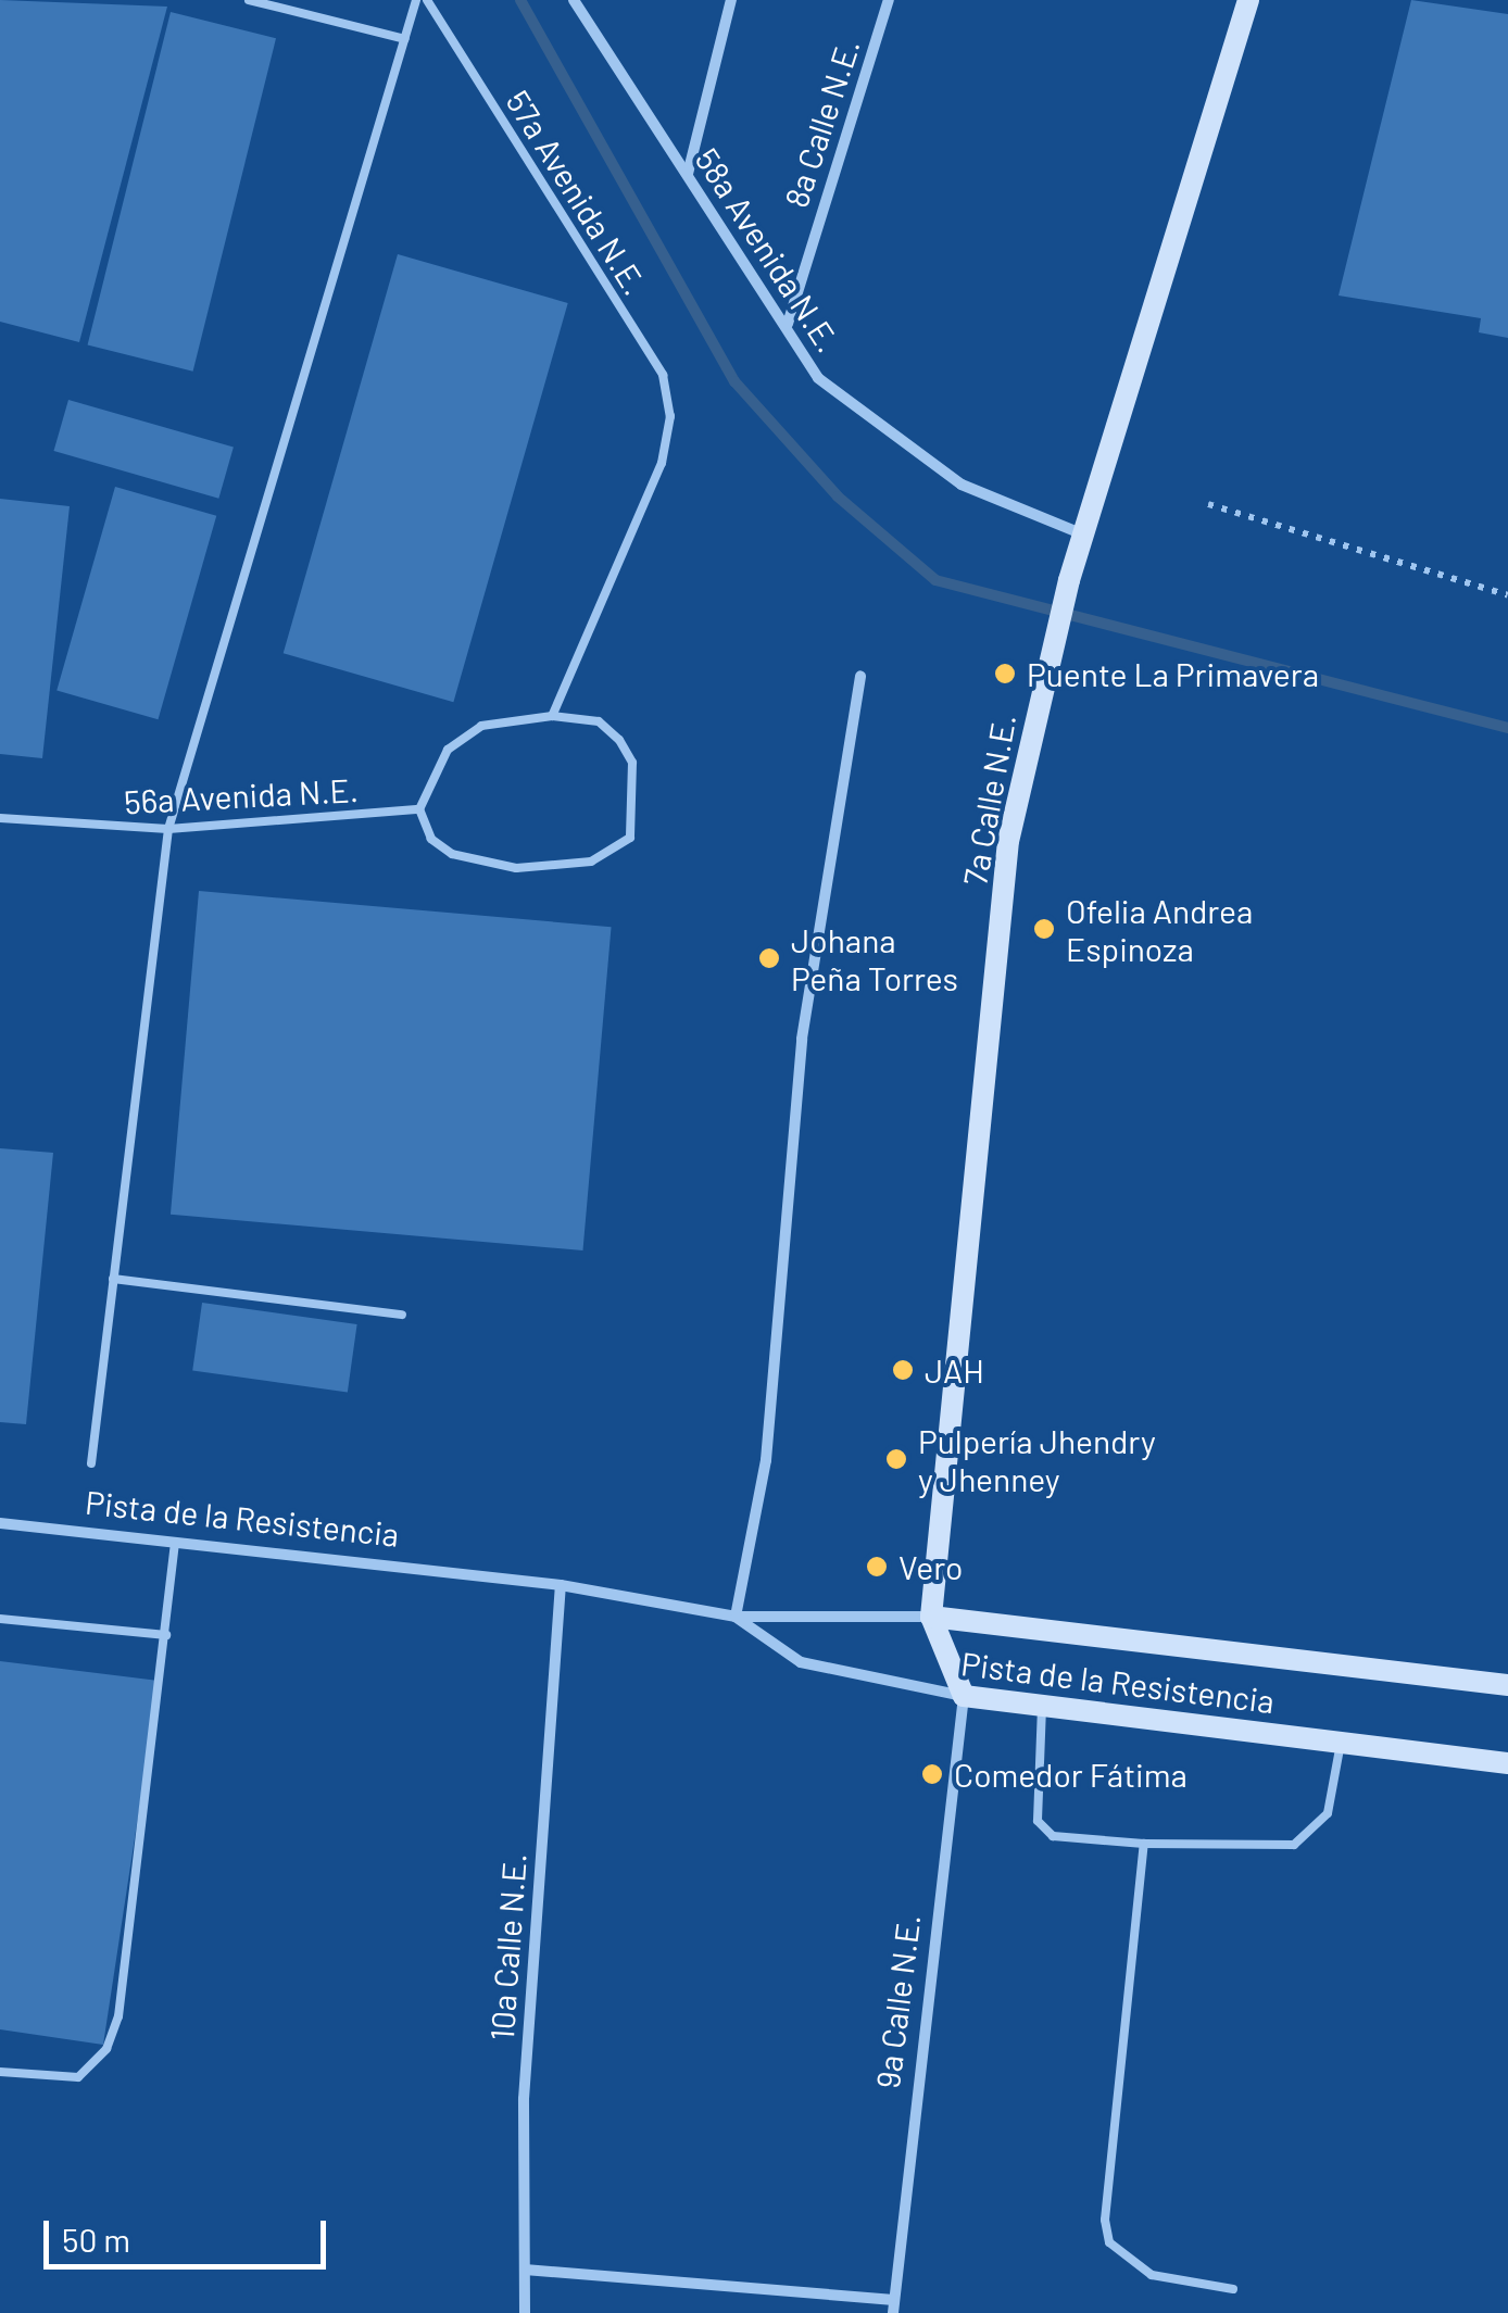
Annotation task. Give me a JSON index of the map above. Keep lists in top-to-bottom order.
{
  "streets": {
    "street": [
      "8a Calle N.E.",
      "58a Avenida N.E.",
      "7a Calle N.E.",
      "Pista de la Resistencia",
      "10a Calle N.E.",
      "9a Calle N.E."
    ],
    "lane": ["57a Avenida N.E.", "56a Avenida N.E."]
  },
  "crossings": [
    ["8a Calle N.E.", "58a Avenida N.E."],
    ["57a Avenida N.E.", "56a Avenida N.E."],
    ["58a Avenida N.E.", "7a Calle N.E."],
    ["7a Calle N.E.", "Pista de la Resistencia"],
    ["7a Calle N.E.", "9a Calle N.E."],
    ["Pista de la Resistencia", "10a Calle N.E."],
    ["Pista de la Resistencia", "9a Calle N.E."]
  ],
  "places": [
    "Puente La Primavera",
    "Ofelia Andrea Espinoza",
    "Johana Peña Torres",
    "JAH",
    "Pulpería Jhendry y Jhenney",
    "Vero",
    "Comedor Fátima"
  ],
  "scale_bar": "50 m"
}
